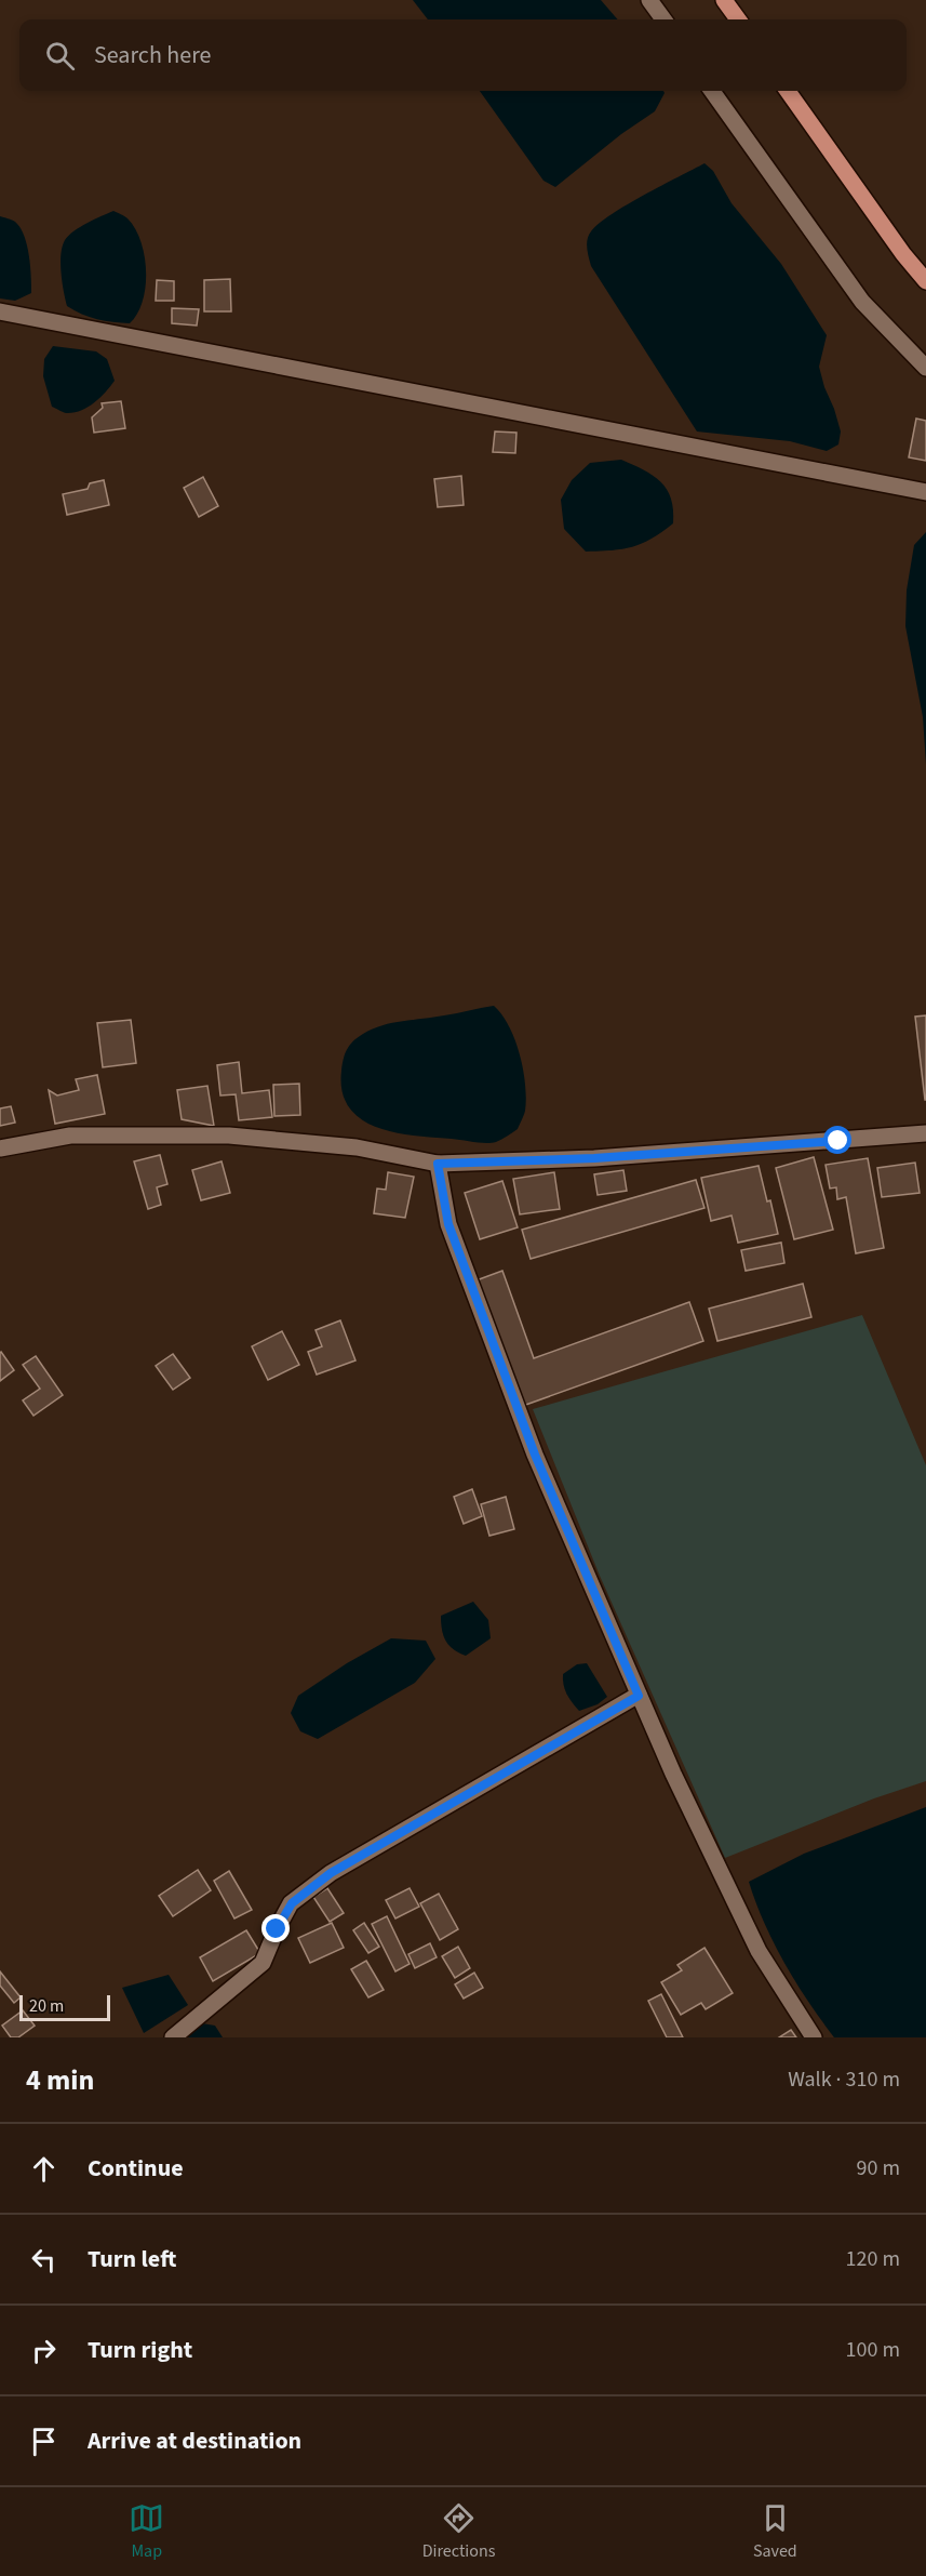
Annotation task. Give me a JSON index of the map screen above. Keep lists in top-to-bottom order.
{
  "scale_bar": "20 m",
  "page": {
    "search": "Search here",
    "scale": "20 m",
    "heading": ["4 min", "Walk · 310 m"],
    "list": [
      ["Continue", "90 m"],
      ["Turn left", "120 m"],
      ["Turn right", "100 m"],
      "Arrive at destination"
    ],
    "nav": ["Map", "Directions", "Saved"]
  }
}
